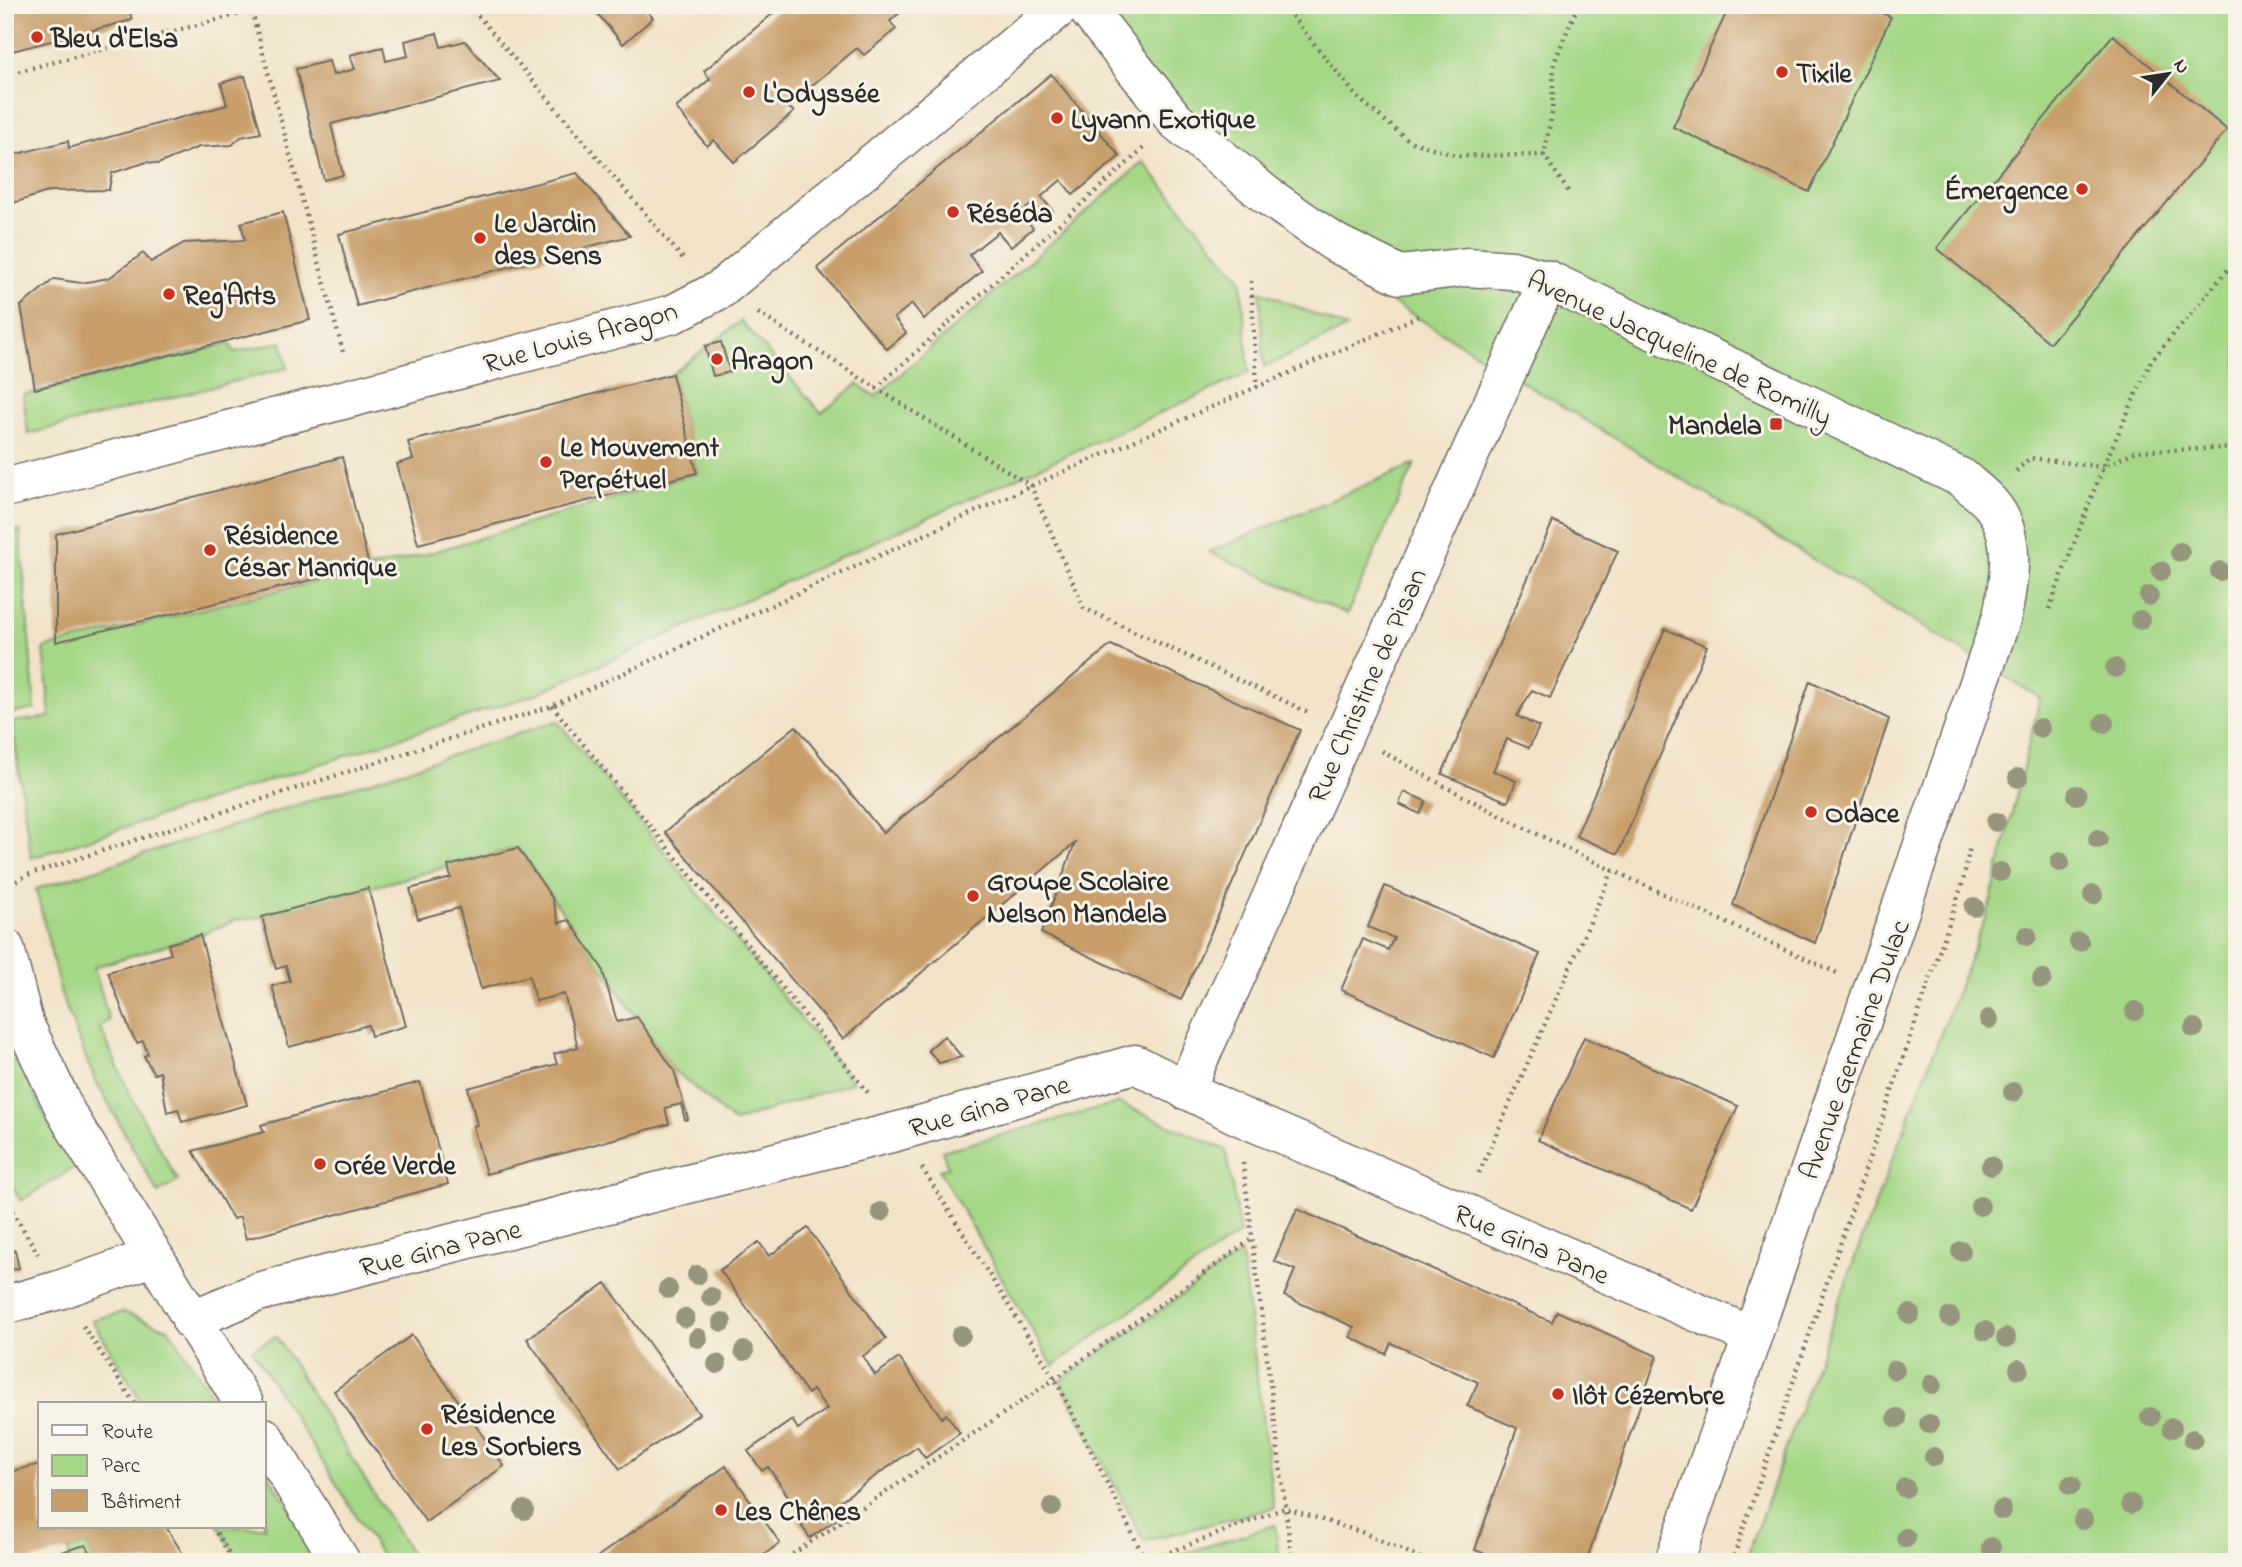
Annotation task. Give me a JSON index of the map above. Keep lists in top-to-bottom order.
{
  "streets": {
    "street": [
      "Rue Louis Aragon",
      "Avenue Jacqueline de Romilly",
      "Rue Christine de Pisan",
      "Avenue Germaine Dulac",
      "Rue Gina Pane"
    ]
  },
  "crossings": [
    ["Avenue Jacqueline de Romilly", "Rue Christine de Pisan"],
    ["Avenue Jacqueline de Romilly", "Avenue Germaine Dulac"],
    ["Rue Christine de Pisan", "Rue Gina Pane"],
    ["Avenue Germaine Dulac", "Rue Gina Pane"]
  ],
  "places": {
    "other": [
      "Bleu d'Elsa",
      "Tixile",
      "L'Odyssée",
      "Lyvann Exotique",
      "Émergence",
      "Réséda",
      "Le Jardin des Sens",
      "Reg'Arts",
      "Aragon",
      "Le Mouvement Perpétuel",
      "Résidence César Manrique",
      "Odace",
      "Groupe Scolaire Nelson Mandela",
      "Orée Verde",
      "Ilôt Cézembre",
      "Résidence Les Sorbiers",
      "Les Chênes"
    ],
    "transit": ["Mandela"]
  },
  "legend": ["Route", "Parc", "Bâtiment"],
  "north": "top right"
}
